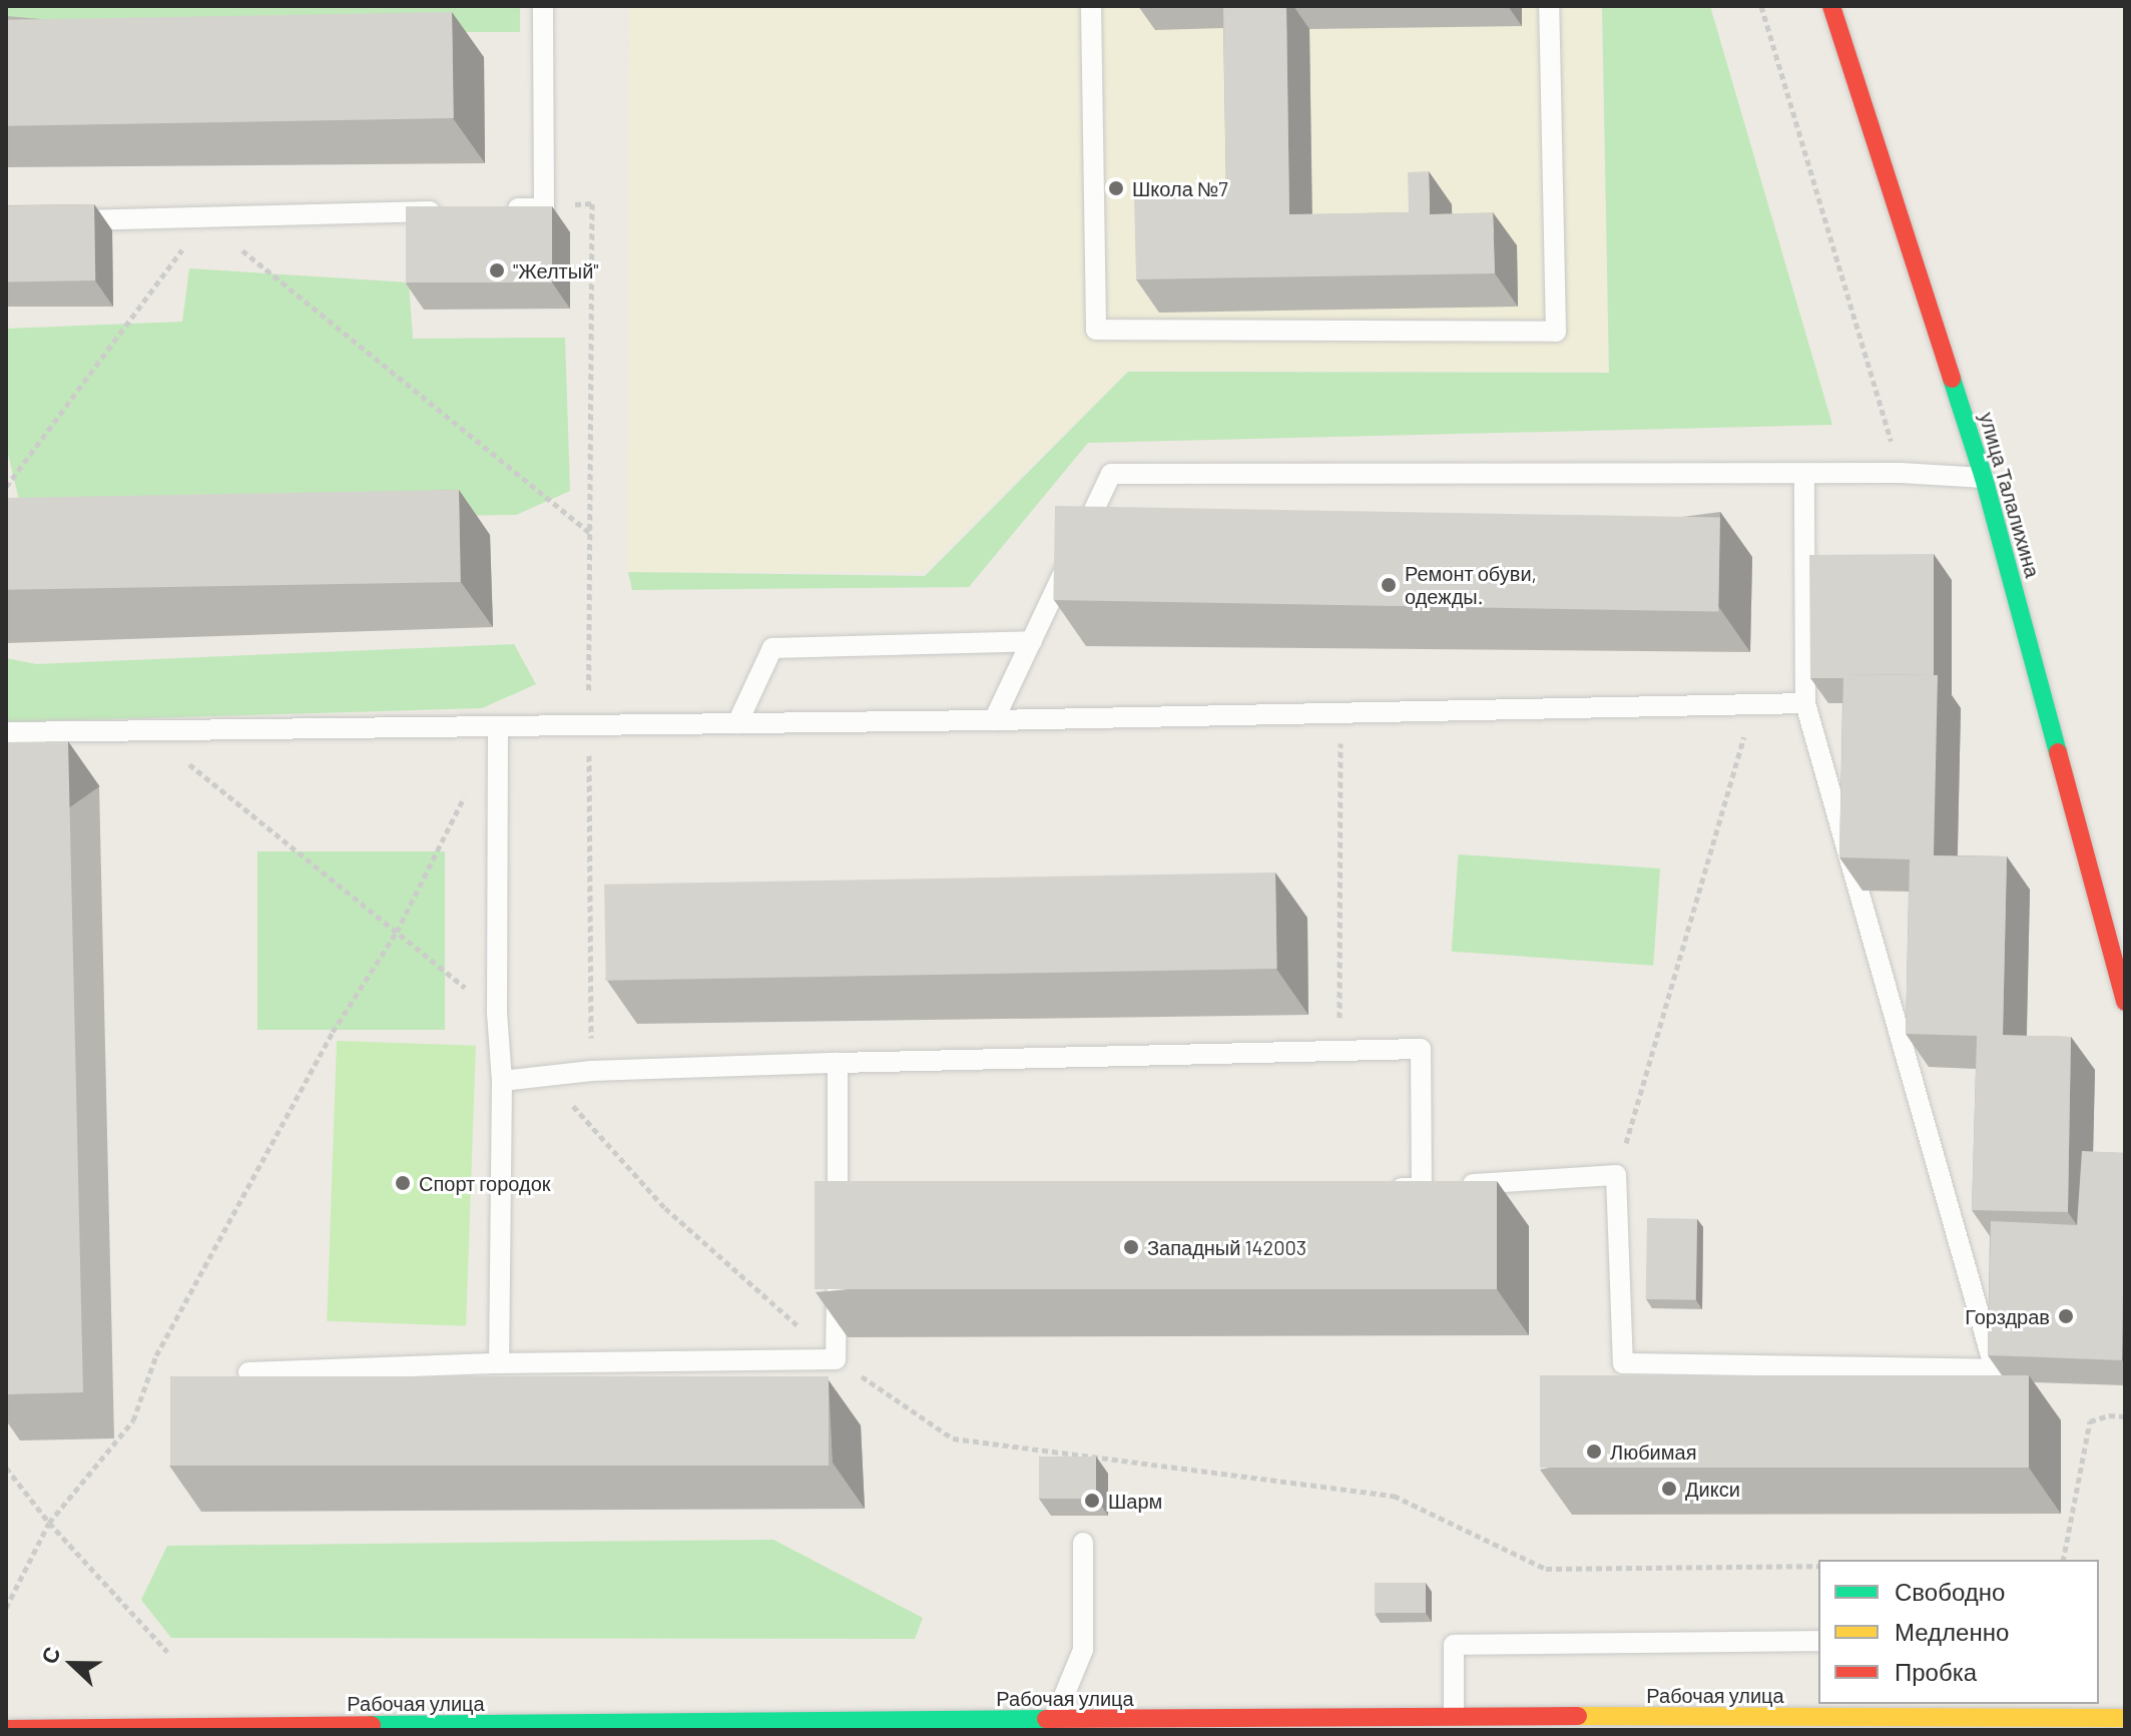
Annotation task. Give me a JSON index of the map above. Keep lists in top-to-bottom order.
{
  "streets": {
    "street": ["улица Талалихина", "Рабочая улица"]
  },
  "places": [
    "Школа №7",
    "\"Желтый\"",
    "Ремонт обуви, одежды.",
    "Спорт городок",
    "Западный 142003",
    "Горздрав",
    "Любимая",
    "Дикси",
    "Шарм"
  ],
  "legend": ["Свободно", "Медленно", "Пробка"],
  "north": "left"
}
